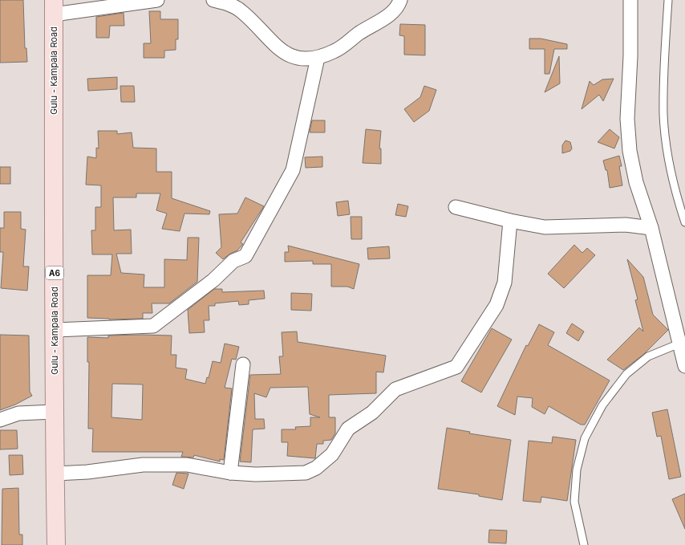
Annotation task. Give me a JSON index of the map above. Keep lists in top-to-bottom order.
{
  "streets": {
    "main road": ["Gulu - Kampala Road", "A6"]
  }
}
